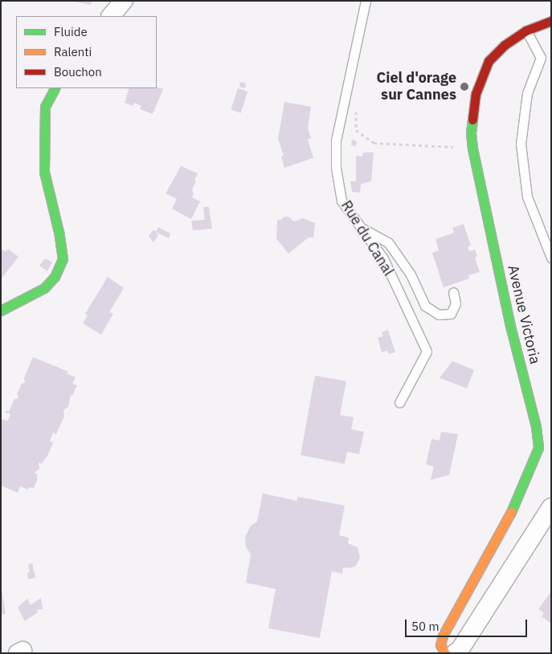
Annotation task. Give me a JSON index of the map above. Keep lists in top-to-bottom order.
{
  "streets": {
    "street": ["Avenue Victoria"],
    "lane": ["Rue du Canal"]
  },
  "places": ["Ciel d'orage sur Cannes"],
  "legend": ["Fluide", "Ralenti", "Bouchon"],
  "scale_bar": "50 m"
}
